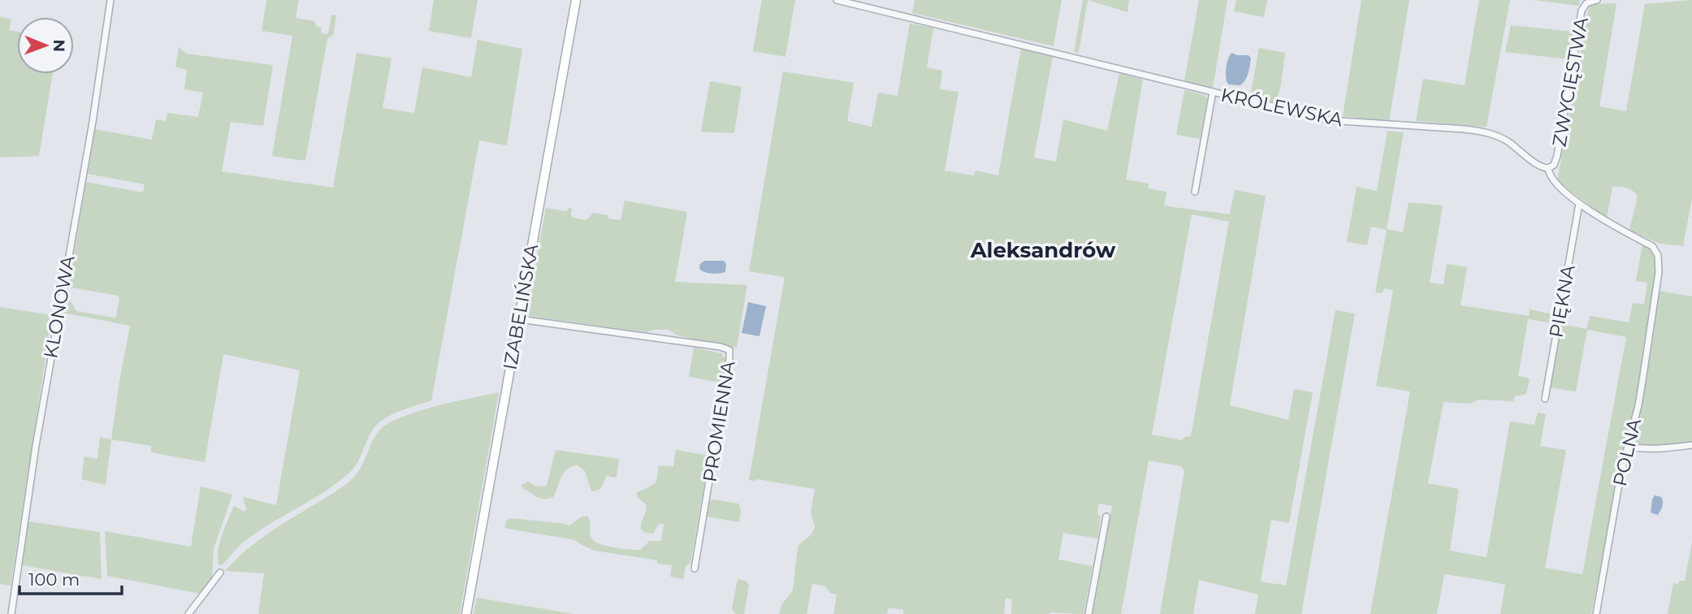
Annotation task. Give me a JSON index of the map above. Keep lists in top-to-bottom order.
{
  "streets": {
    "street": [
      "ZWYCIĘSTWA",
      "KRÓLEWSKA",
      "PIĘKNA",
      "KLONOWA",
      "IZABELIŃSKA",
      "PROMIENNA",
      "POLNA"
    ]
  },
  "crossings": [
    ["ZWYCIĘSTWA", "KRÓLEWSKA"],
    ["KRÓLEWSKA", "PIĘKNA"],
    ["KRÓLEWSKA", "POLNA"],
    ["IZABELIŃSKA", "PROMIENNA"]
  ],
  "districts": ["Aleksandrów"],
  "scale_bar": "100 m",
  "north": "right"
}
